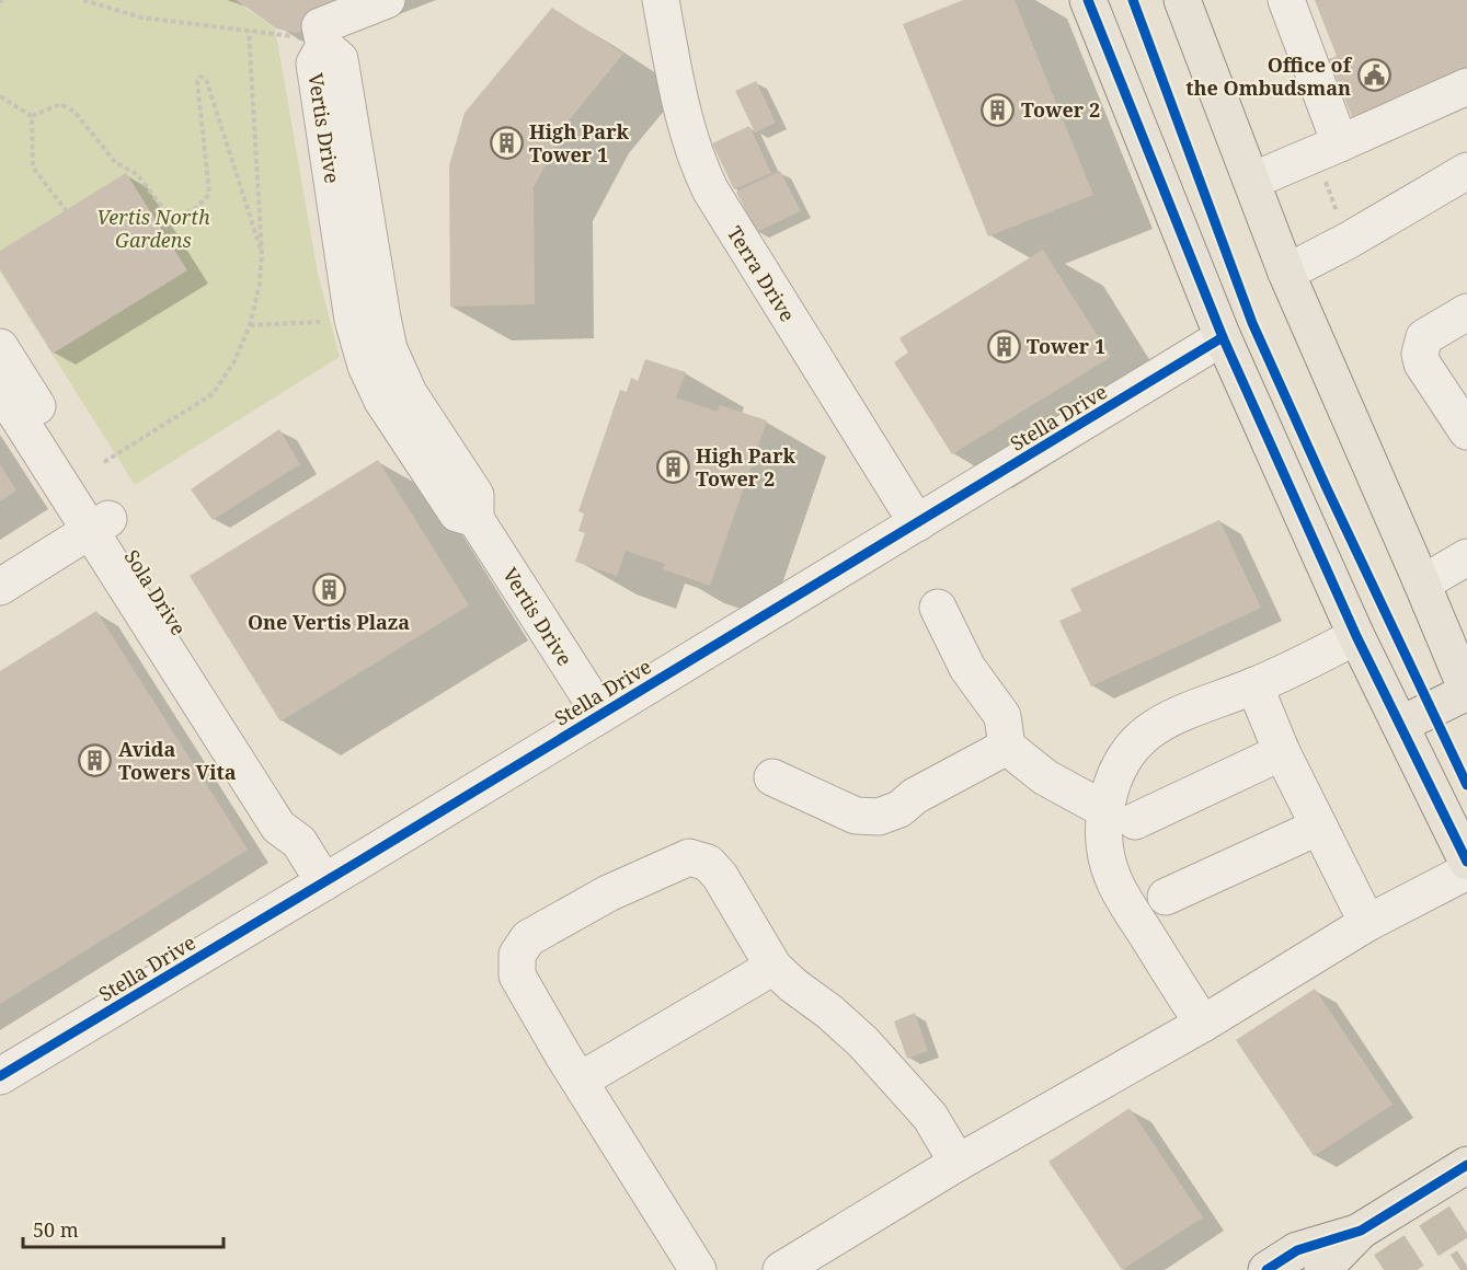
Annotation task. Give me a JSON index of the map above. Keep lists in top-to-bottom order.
{
  "streets": {
    "lane": [
      "Vertis Drive",
      "Terra Drive",
      "Stella Drive",
      "Sola Drive"
    ]
  },
  "crossings": [
    ["Vertis Drive", "Stella Drive"],
    ["Terra Drive", "Stella Drive"],
    ["Stella Drive", "Sola Drive"]
  ],
  "parks": ["Vertis North Gardens"],
  "places": {
    "public building": ["Office of the Ombudsman"],
    "building": [
      "Tower 2",
      "High Park Tower 1",
      "Tower 1",
      "High Park Tower 2",
      "One Vertis Plaza",
      "Avida Towers Vita"
    ]
  },
  "scale_bar": "50 m"
}
